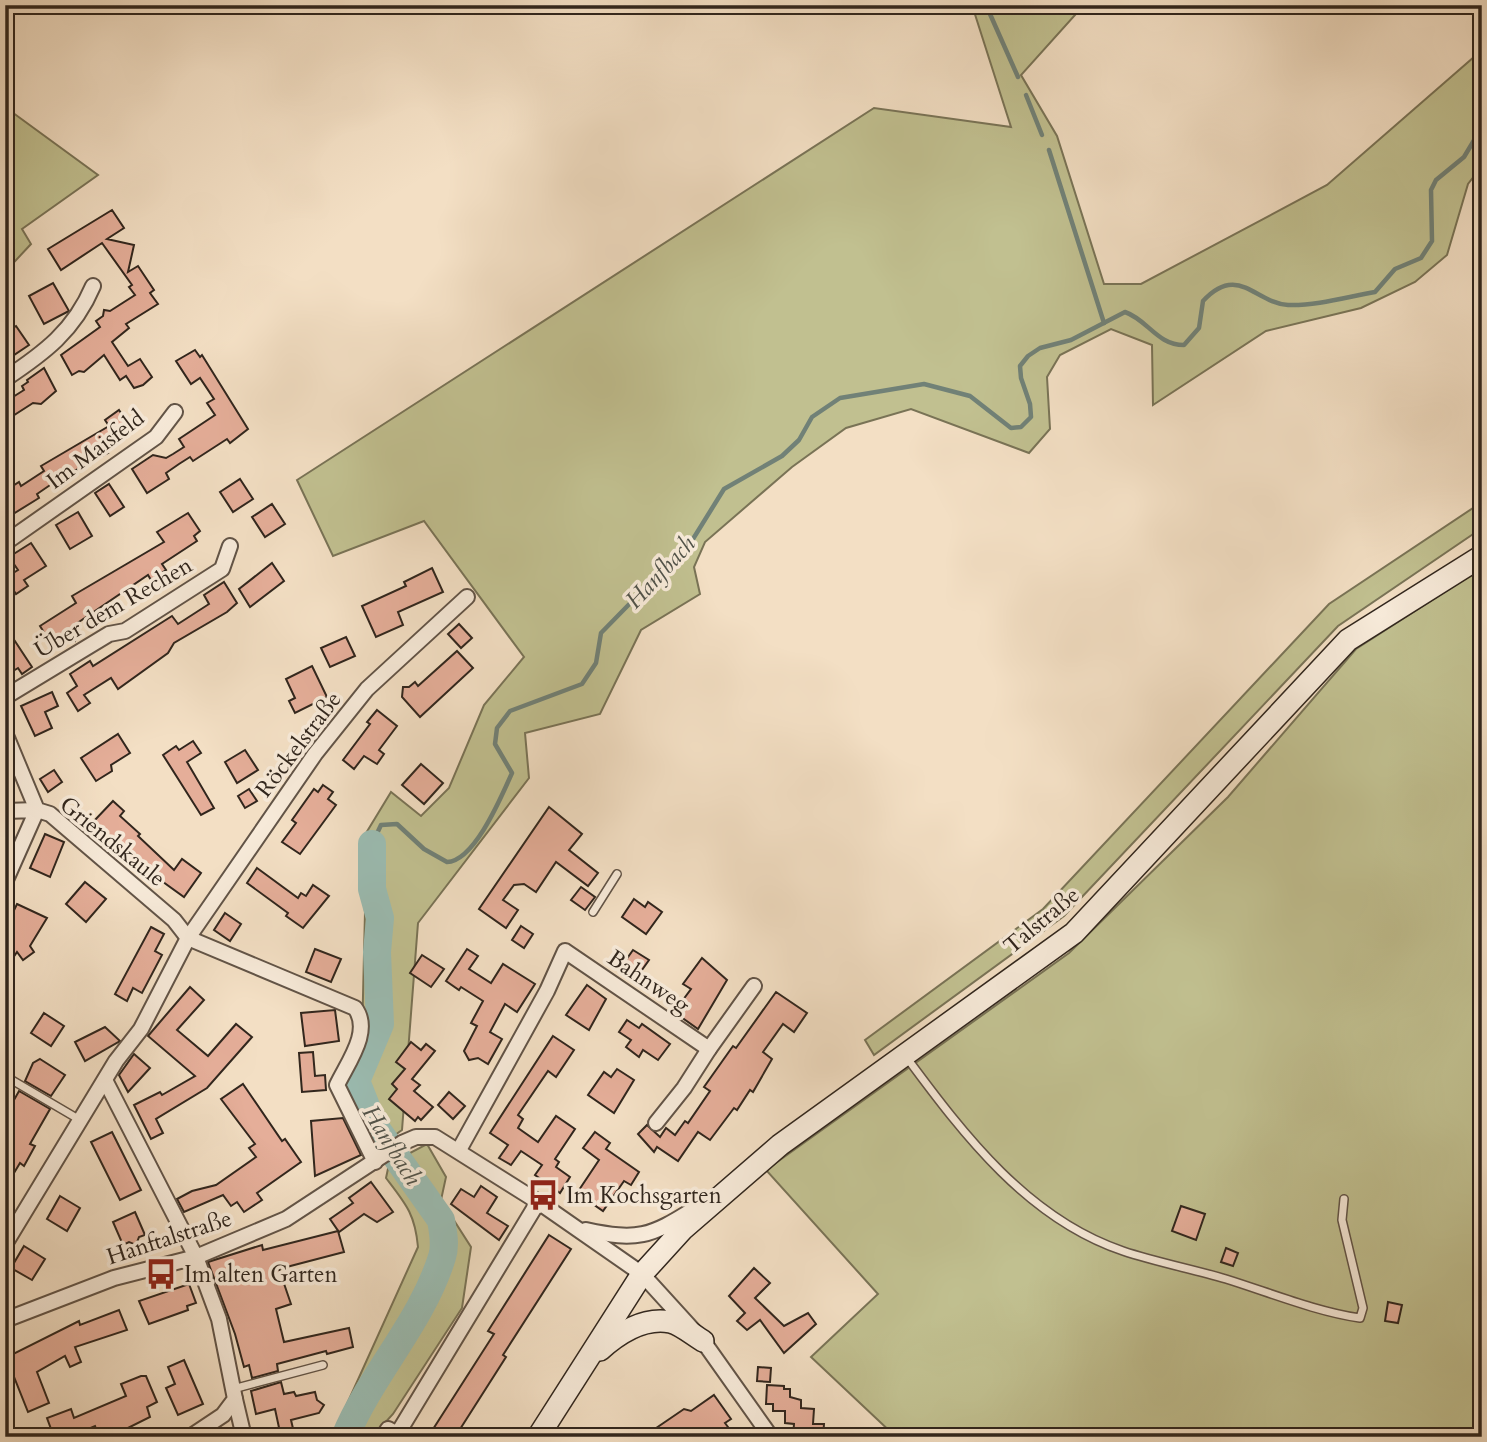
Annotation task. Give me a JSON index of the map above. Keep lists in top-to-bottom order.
{
  "streets": {
    "main road": ["Talstraße"],
    "street": [
      "Im Maisfeld",
      "Über dem Rechen",
      "Röckelstraße",
      "Griendskaule",
      "Bahnweg",
      "Hanftalstraße"
    ]
  },
  "crossings": [
    ["Röckelstraße", "Griendskaule"],
    ["Talstraße", "Hanftalstraße"],
    ["Bahnweg", "Hanftalstraße"]
  ],
  "water": ["Hanfbach"],
  "places": {
    "bus stop": ["Im Kochsgarten", "Im alten Garten"]
  }
}
